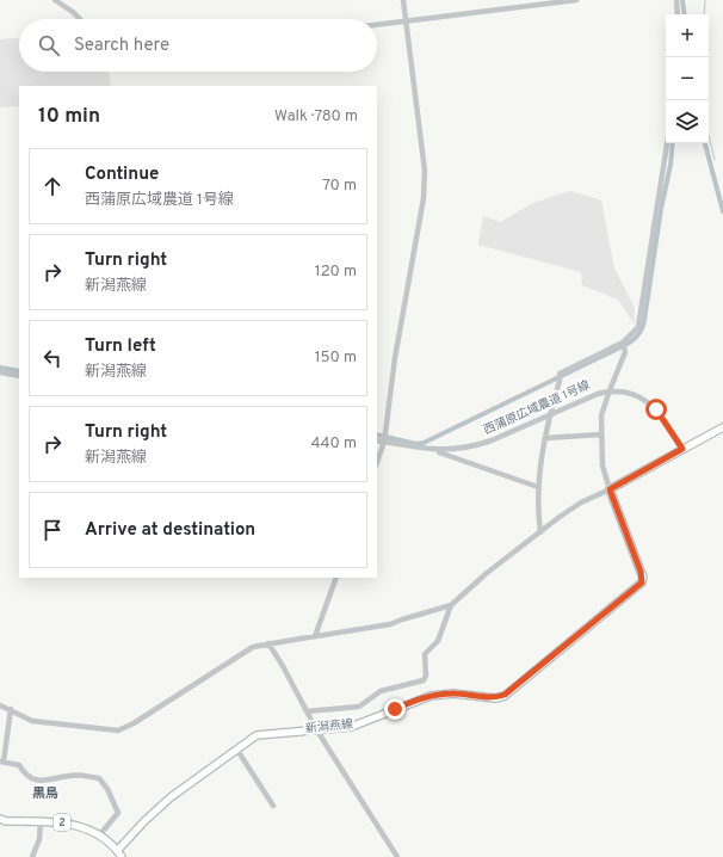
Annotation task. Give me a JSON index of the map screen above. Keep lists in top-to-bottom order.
{
  "streets": {
    "main road": ["新潟燕線", "2"],
    "street": ["西蒲原広域農道 1号線"]
  },
  "crossings": [
    ["新潟燕線", "2"]
  ],
  "districts": ["黒鳥"],
  "page": {
    "map_buttons": ["+", "−"],
    "search": "Search here",
    "heading": ["10 min", "Walk · 780 m"],
    "list": [
      ["Continue", "西蒲原広域農道 1号線", "70 m"],
      ["Turn right", "新潟燕線", "120 m"],
      ["Turn left", "新潟燕線", "150 m"],
      ["Turn right", "新潟燕線", "440 m"],
      "Arrive at destination"
    ]
  }
}
